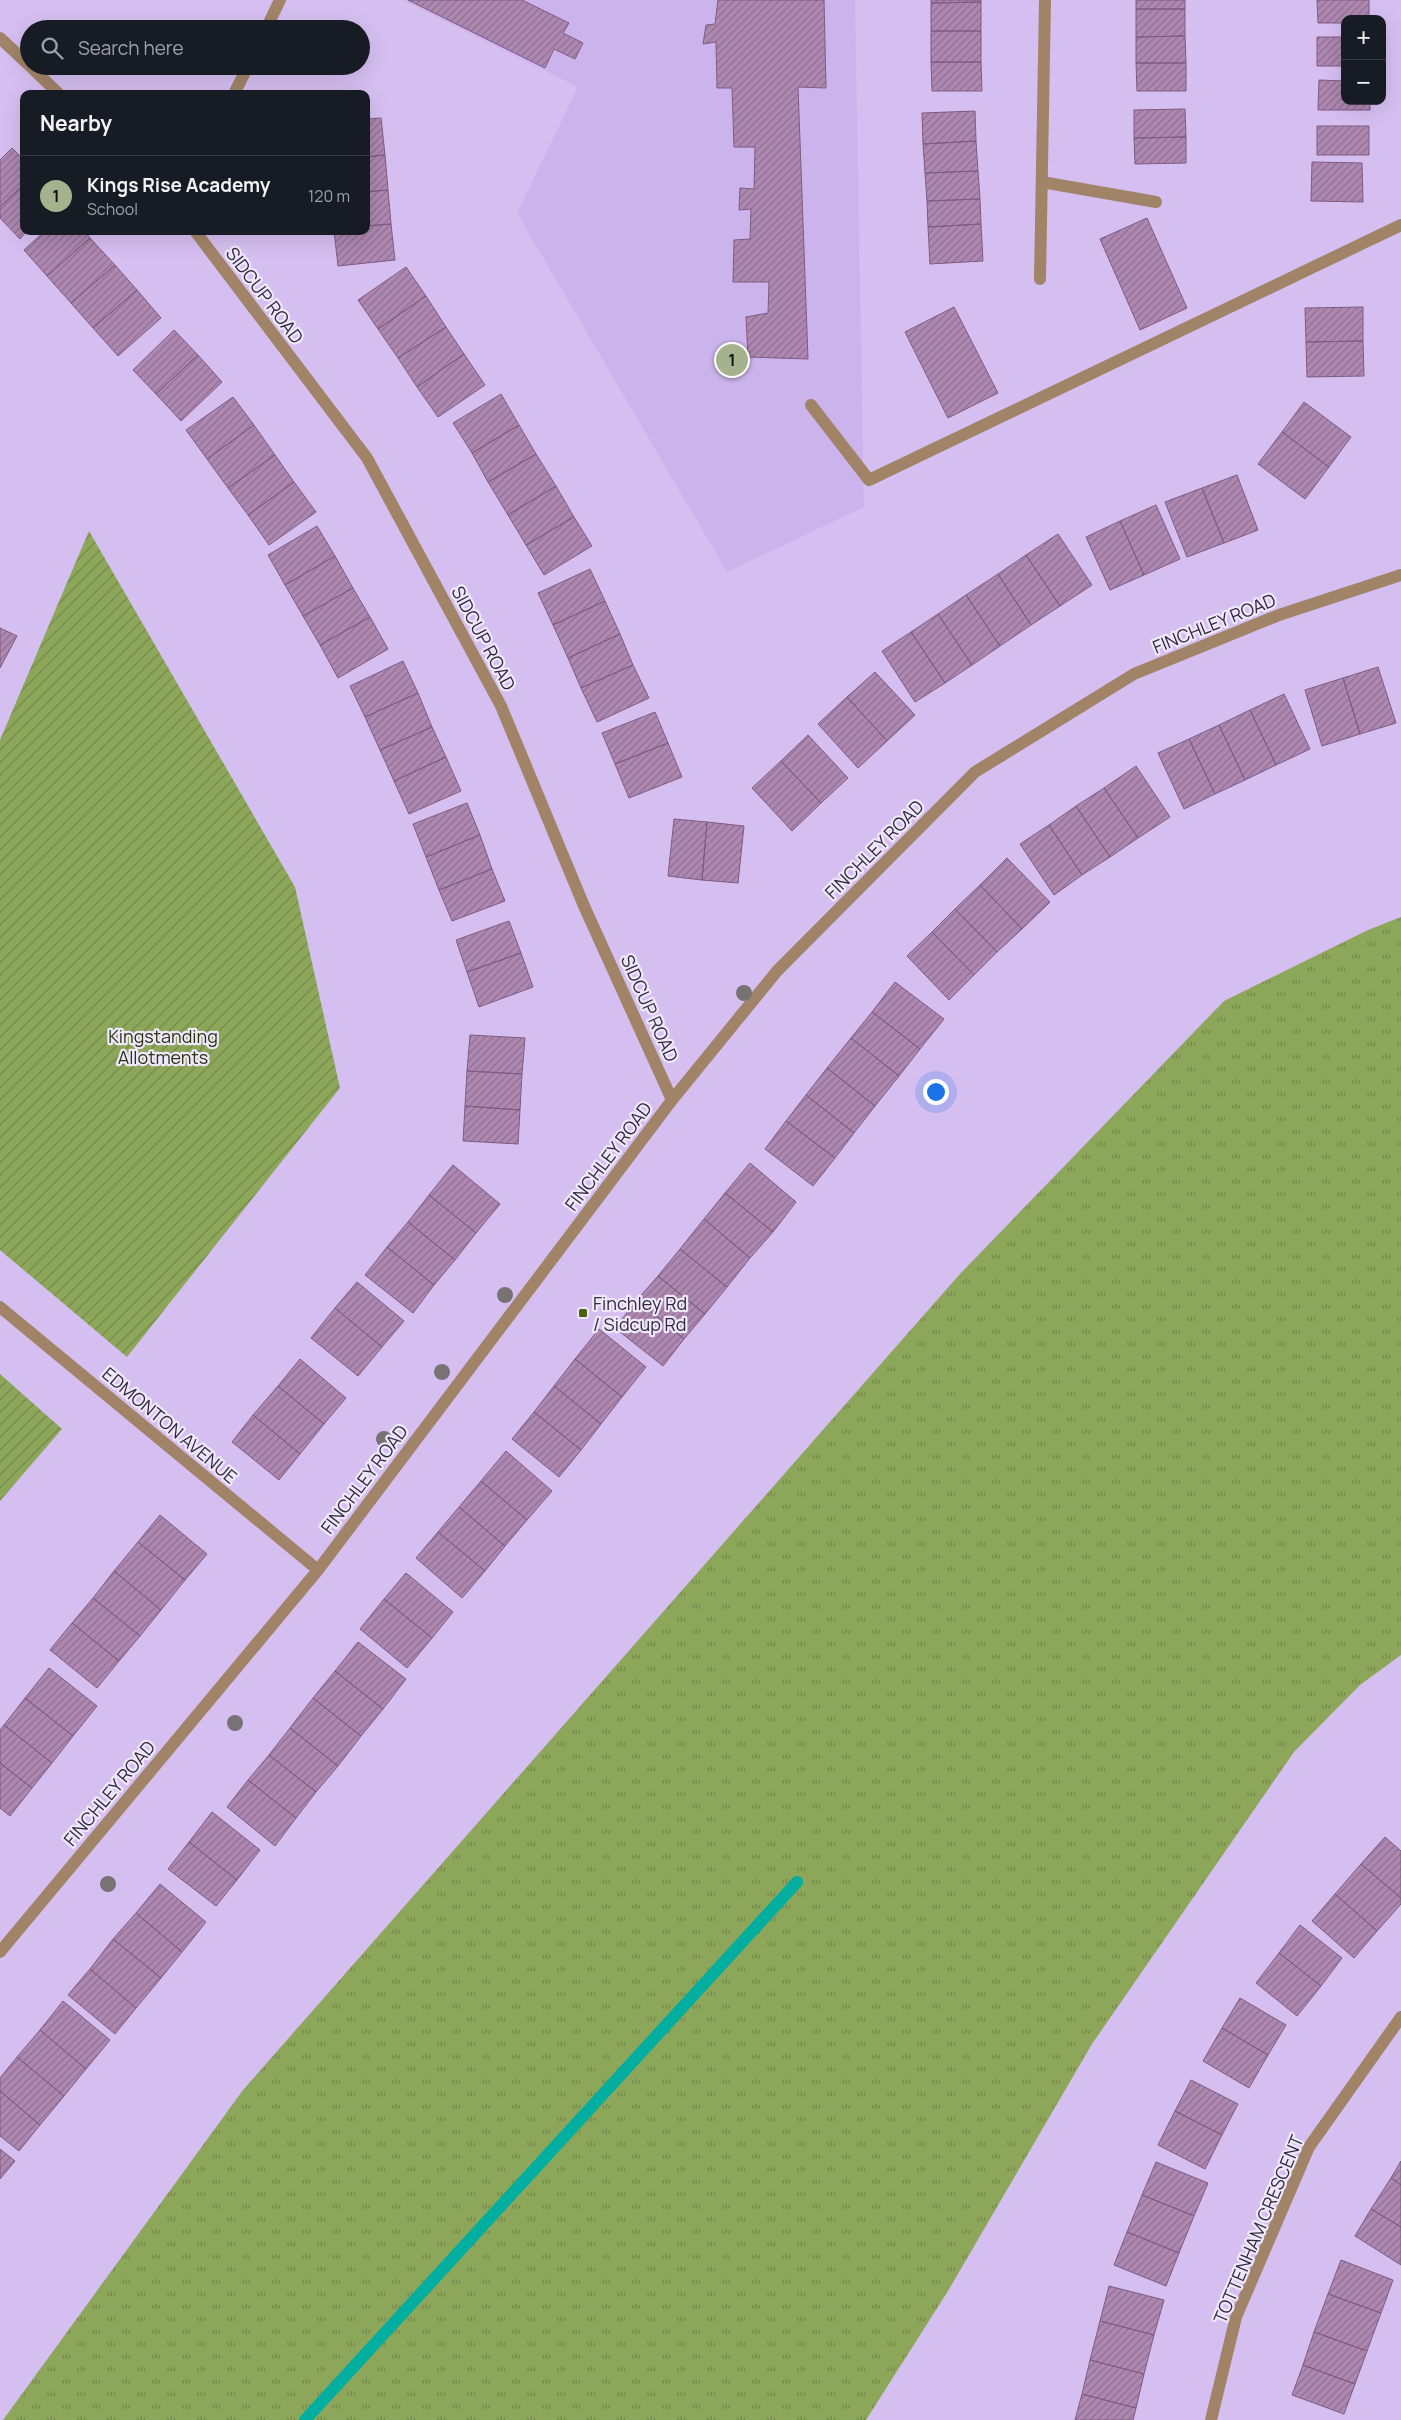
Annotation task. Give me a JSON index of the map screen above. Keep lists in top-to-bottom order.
{
  "streets": {
    "street": [
      "SIDCUP ROAD",
      "FINCHLEY ROAD",
      "EDMONTON AVENUE",
      "TOTTENHAM CRESCENT"
    ]
  },
  "crossings": [
    ["SIDCUP ROAD", "FINCHLEY ROAD"],
    ["FINCHLEY ROAD", "EDMONTON AVENUE"]
  ],
  "parks": ["Kingstanding Allotments"],
  "places": {
    "transit": ["Finchley Rd / Sidcup Rd"]
  },
  "page": {
    "map_buttons": ["+", "−"],
    "search": "Search here",
    "heading": "Nearby",
    "list": [
      {
        "mark": "1",
        "name": "Kings Rise Academy",
        "note": "School",
        "value": "120 m"
      }
    ],
    "pins": "1"
  }
}
